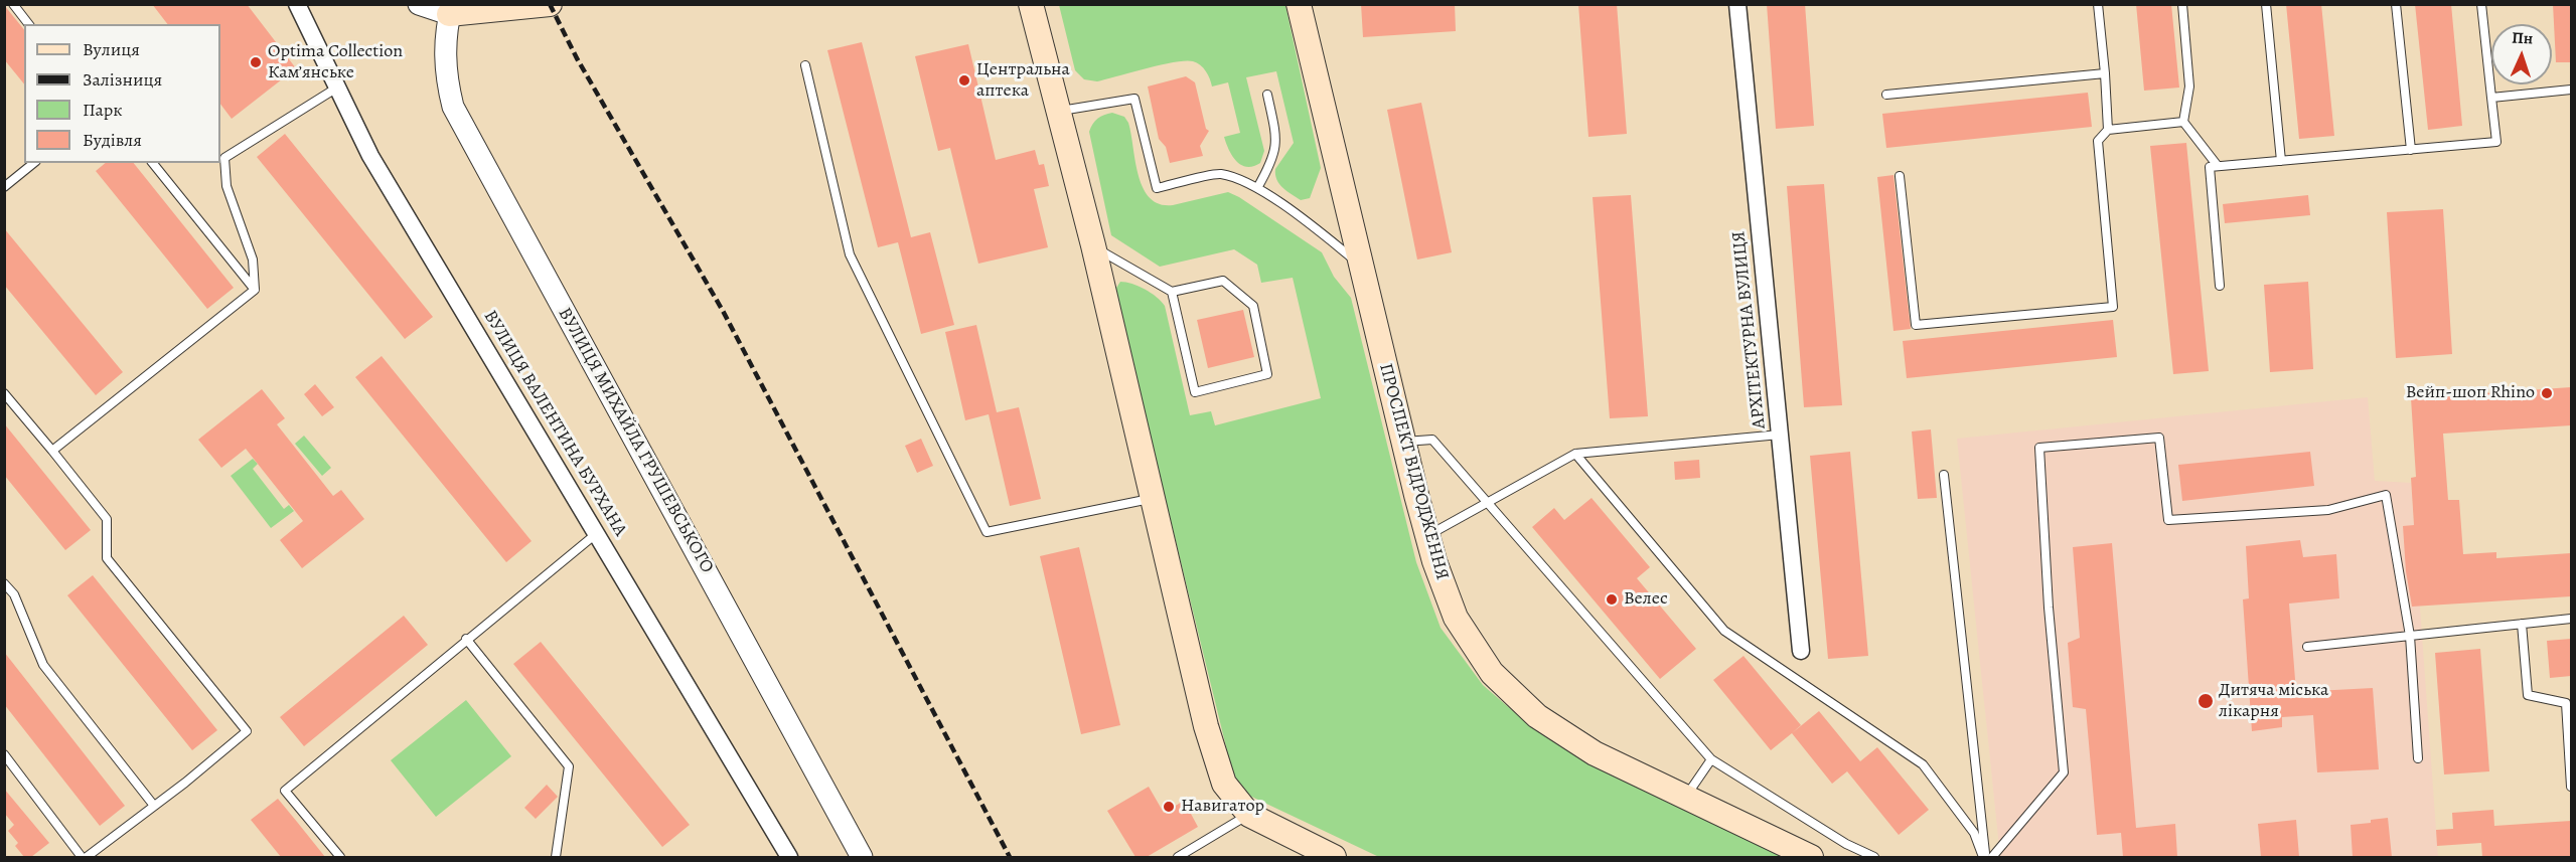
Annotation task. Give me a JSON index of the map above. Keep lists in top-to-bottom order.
{
  "streets": {
    "main road": ["ПРОСПЕКТ ВІДРОДЖЕННЯ"],
    "street": ["АРХІТЕКТУРНА ВУЛИЦЯ", "ВУЛИЦЯ ВАЛЕНТИНА БУРХАНА", "ВУЛИЦЯ МИХАЙЛА ГРУШЕВСЬКОГО"]
  },
  "places": [
    "Optima Collection Кам’янське",
    "Центральна аптека",
    "Вейп-шоп Rhino",
    "Велес",
    "Дитяча міська лікарня",
    "Навигатор"
  ],
  "legend": [
    "Вулиця",
    "Залізниця",
    "Парк",
    "Будівля"
  ],
  "north": "top"
}
